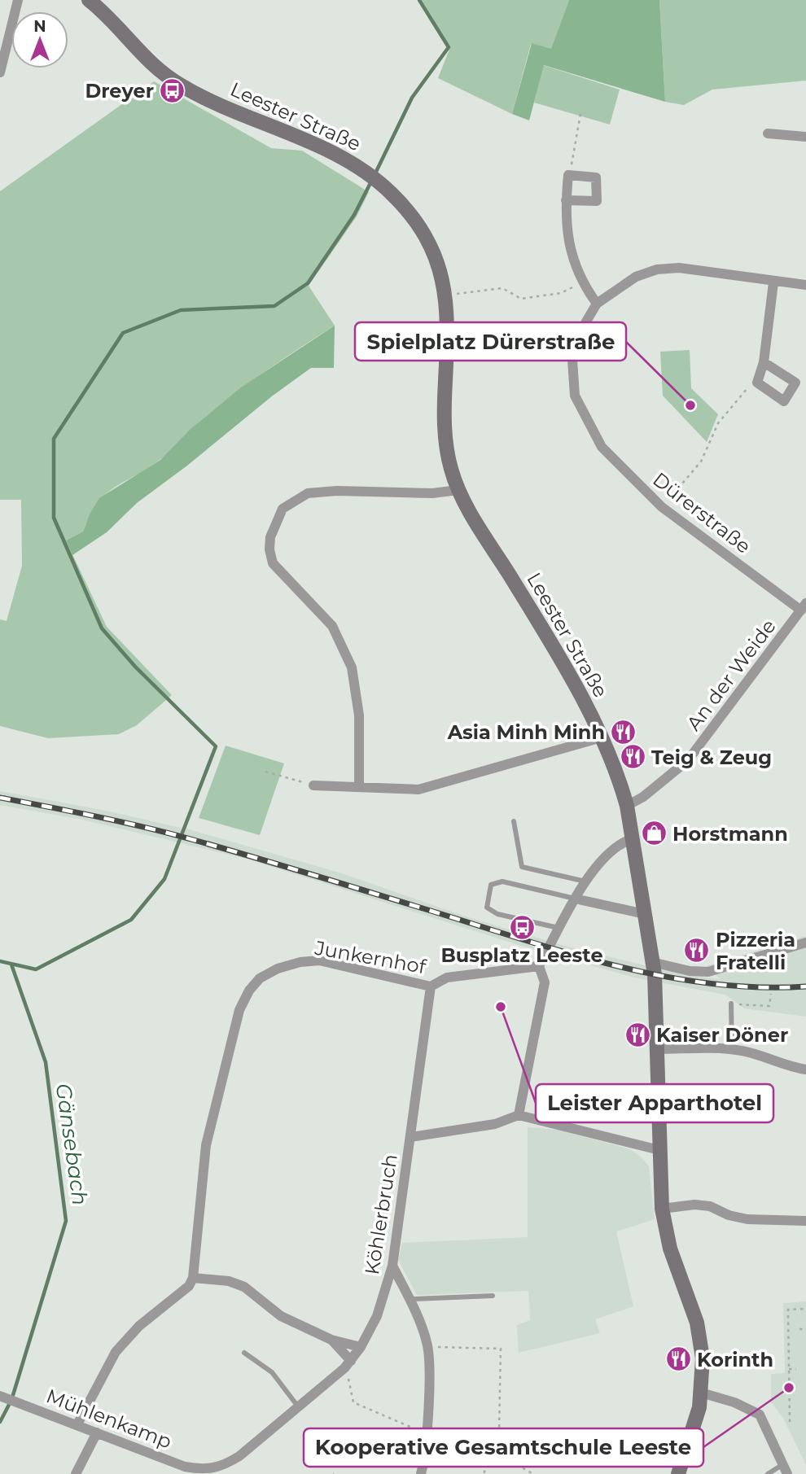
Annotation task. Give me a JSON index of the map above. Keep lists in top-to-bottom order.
{
  "streets": {
    "street": [
      "Leester Straße",
      "Dürerstraße",
      "An der Weide",
      "Junkernhof",
      "Köhlerbruch",
      "Mühlenkamp"
    ]
  },
  "crossings": [
    ["Leester Straße", "An der Weide"],
    ["Dürerstraße", "An der Weide"],
    ["Junkernhof", "Köhlerbruch"],
    ["Köhlerbruch", "Mühlenkamp"]
  ],
  "water": ["Gänsebach"],
  "places": {
    "bus stop": ["Dreyer", "Busplatz Leeste"],
    "other": ["Spielplatz Dürerstraße", "Leister Apparthotel", "Kooperative Gesamtschule Leeste"],
    "restaurant": [
      "Asia Minh Minh",
      "Teig & Zeug",
      "Pizzeria Fratelli",
      "Kaiser Döner",
      "Korinth"
    ],
    "shop": ["Horstmann"]
  },
  "north": "top"
}
